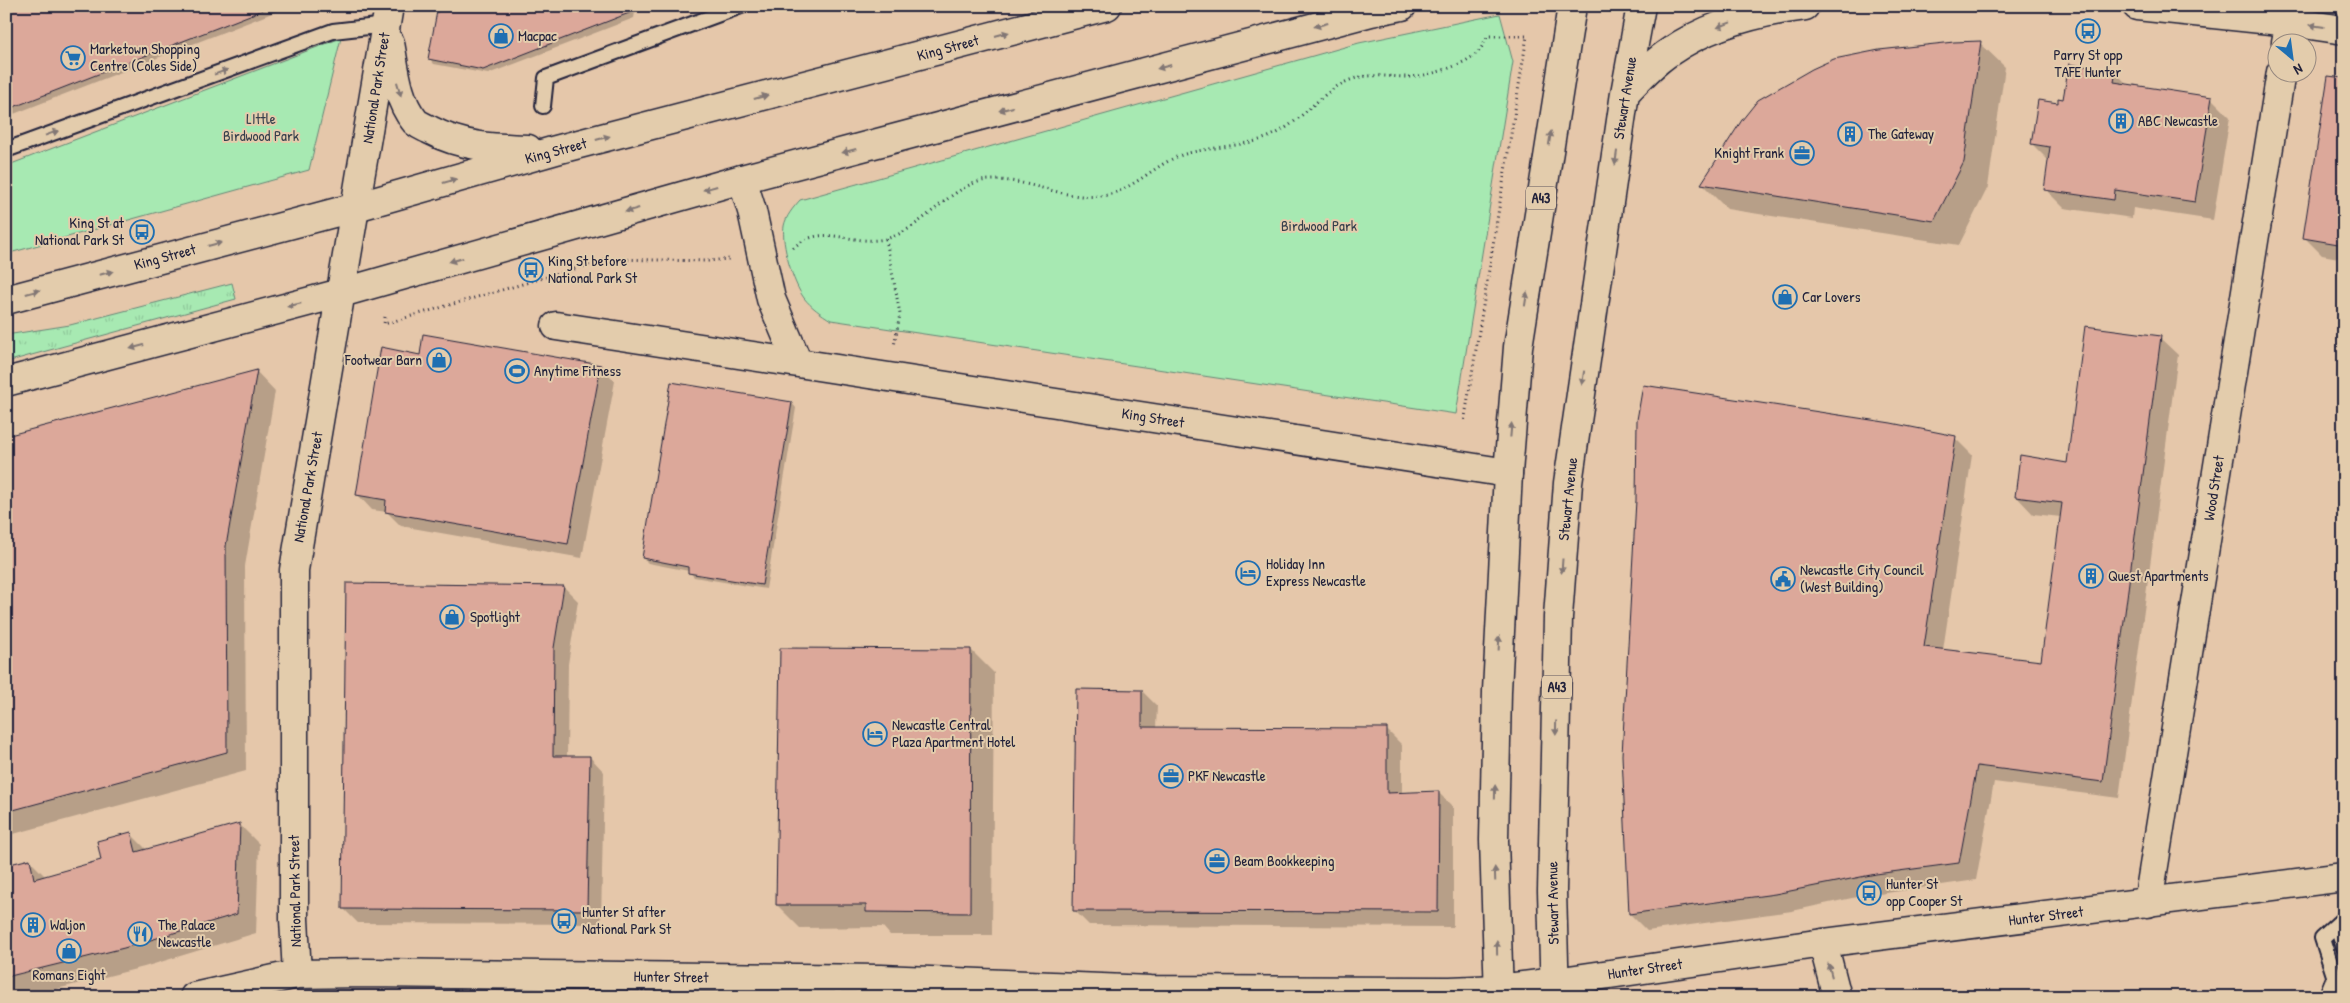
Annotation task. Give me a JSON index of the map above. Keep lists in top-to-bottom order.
{
  "streets": {
    "main road": [
      "King Street",
      "National Park Street",
      "Stewart Avenue",
      "A43",
      "Wood Street",
      "Hunter Street"
    ]
  },
  "crossings": [
    ["King Street", "National Park Street"],
    ["King Street", "A43"],
    ["National Park Street", "Hunter Street"],
    ["Stewart Avenue", "Hunter Street"],
    ["A43", "Hunter Street"],
    ["Wood Street", "Hunter Street"]
  ],
  "parks": ["LIttle Birdwood Park", "Birdwood Park"],
  "places": {
    "bus stop": [
      "Parry St opp TAFE Hunter",
      "King St at National Park St",
      "King St before National Park St",
      "Hunter St opp Cooper St",
      "Hunter St after National Park St"
    ],
    "shop": [
      "Macpac",
      "Car Lovers",
      "Footwear Barn",
      "Spotlight",
      "Romans Eight"
    ],
    "supermarket": ["Marketown Shopping Centre (Coles Side)"],
    "building": [
      "ABC Newcastle",
      "The Gateway",
      "Quest Apartments",
      "Waljon"
    ],
    "office": ["Knight Frank", "PKF Newcastle", "Beam Bookkeeping"],
    "sports": ["Anytime Fitness"],
    "hotel": ["Holiday Inn Express Newcastle", "Newcastle Central Plaza Apartment Hotel"],
    "public building": ["Newcastle City Council (West Building)"],
    "restaurant": ["The Palace Newcastle"]
  },
  "north": "bottom right"
}
